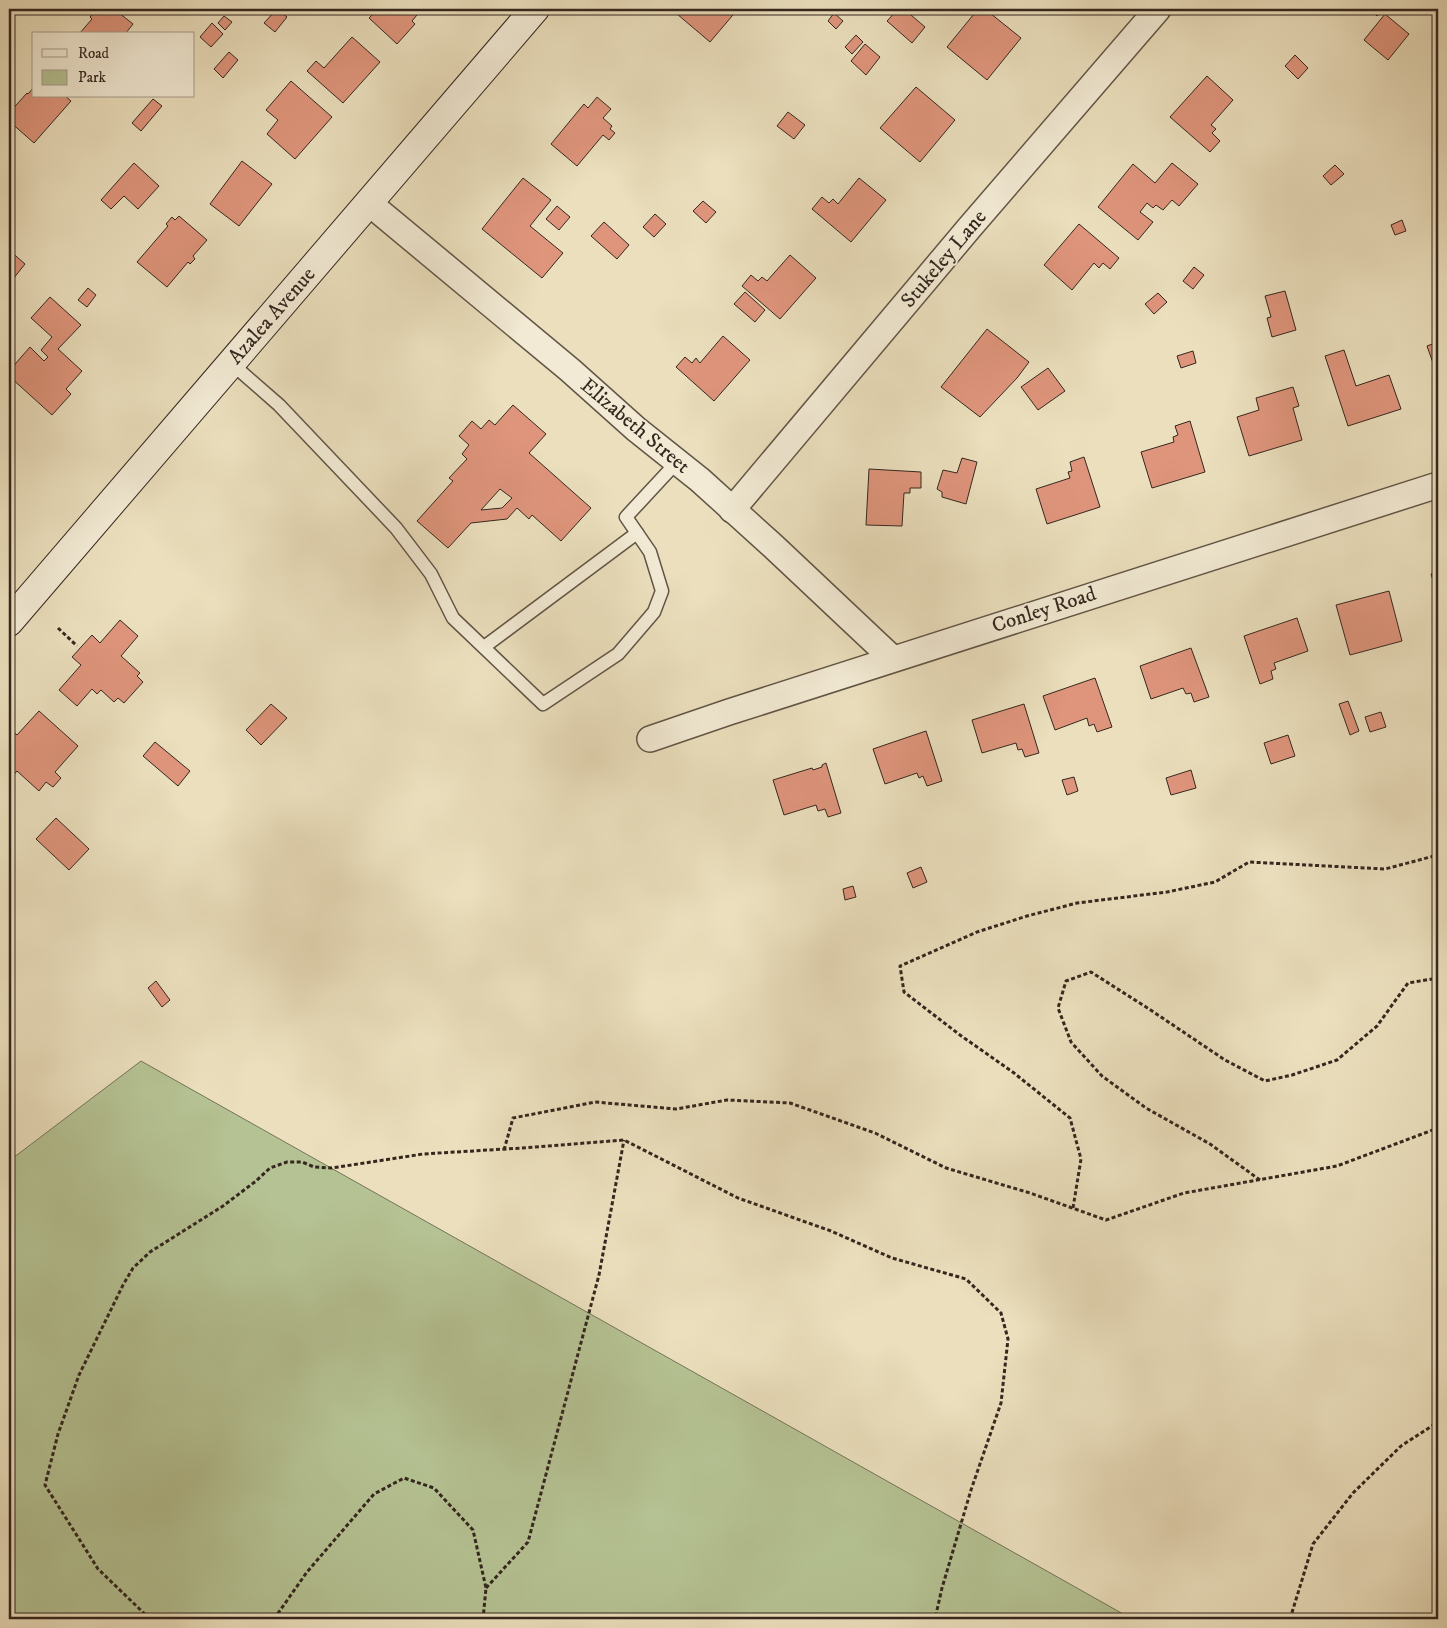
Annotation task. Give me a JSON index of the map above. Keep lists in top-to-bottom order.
{
  "streets": {
    "main road": ["Azalea Avenue"],
    "street": ["Stukeley Lane", "Elizabeth Street", "Conley Road"]
  },
  "crossings": [
    ["Stukeley Lane", "Elizabeth Street"],
    ["Azalea Avenue", "Elizabeth Street"],
    ["Elizabeth Street", "Conley Road"]
  ],
  "legend": ["Road", "Park"]
}
